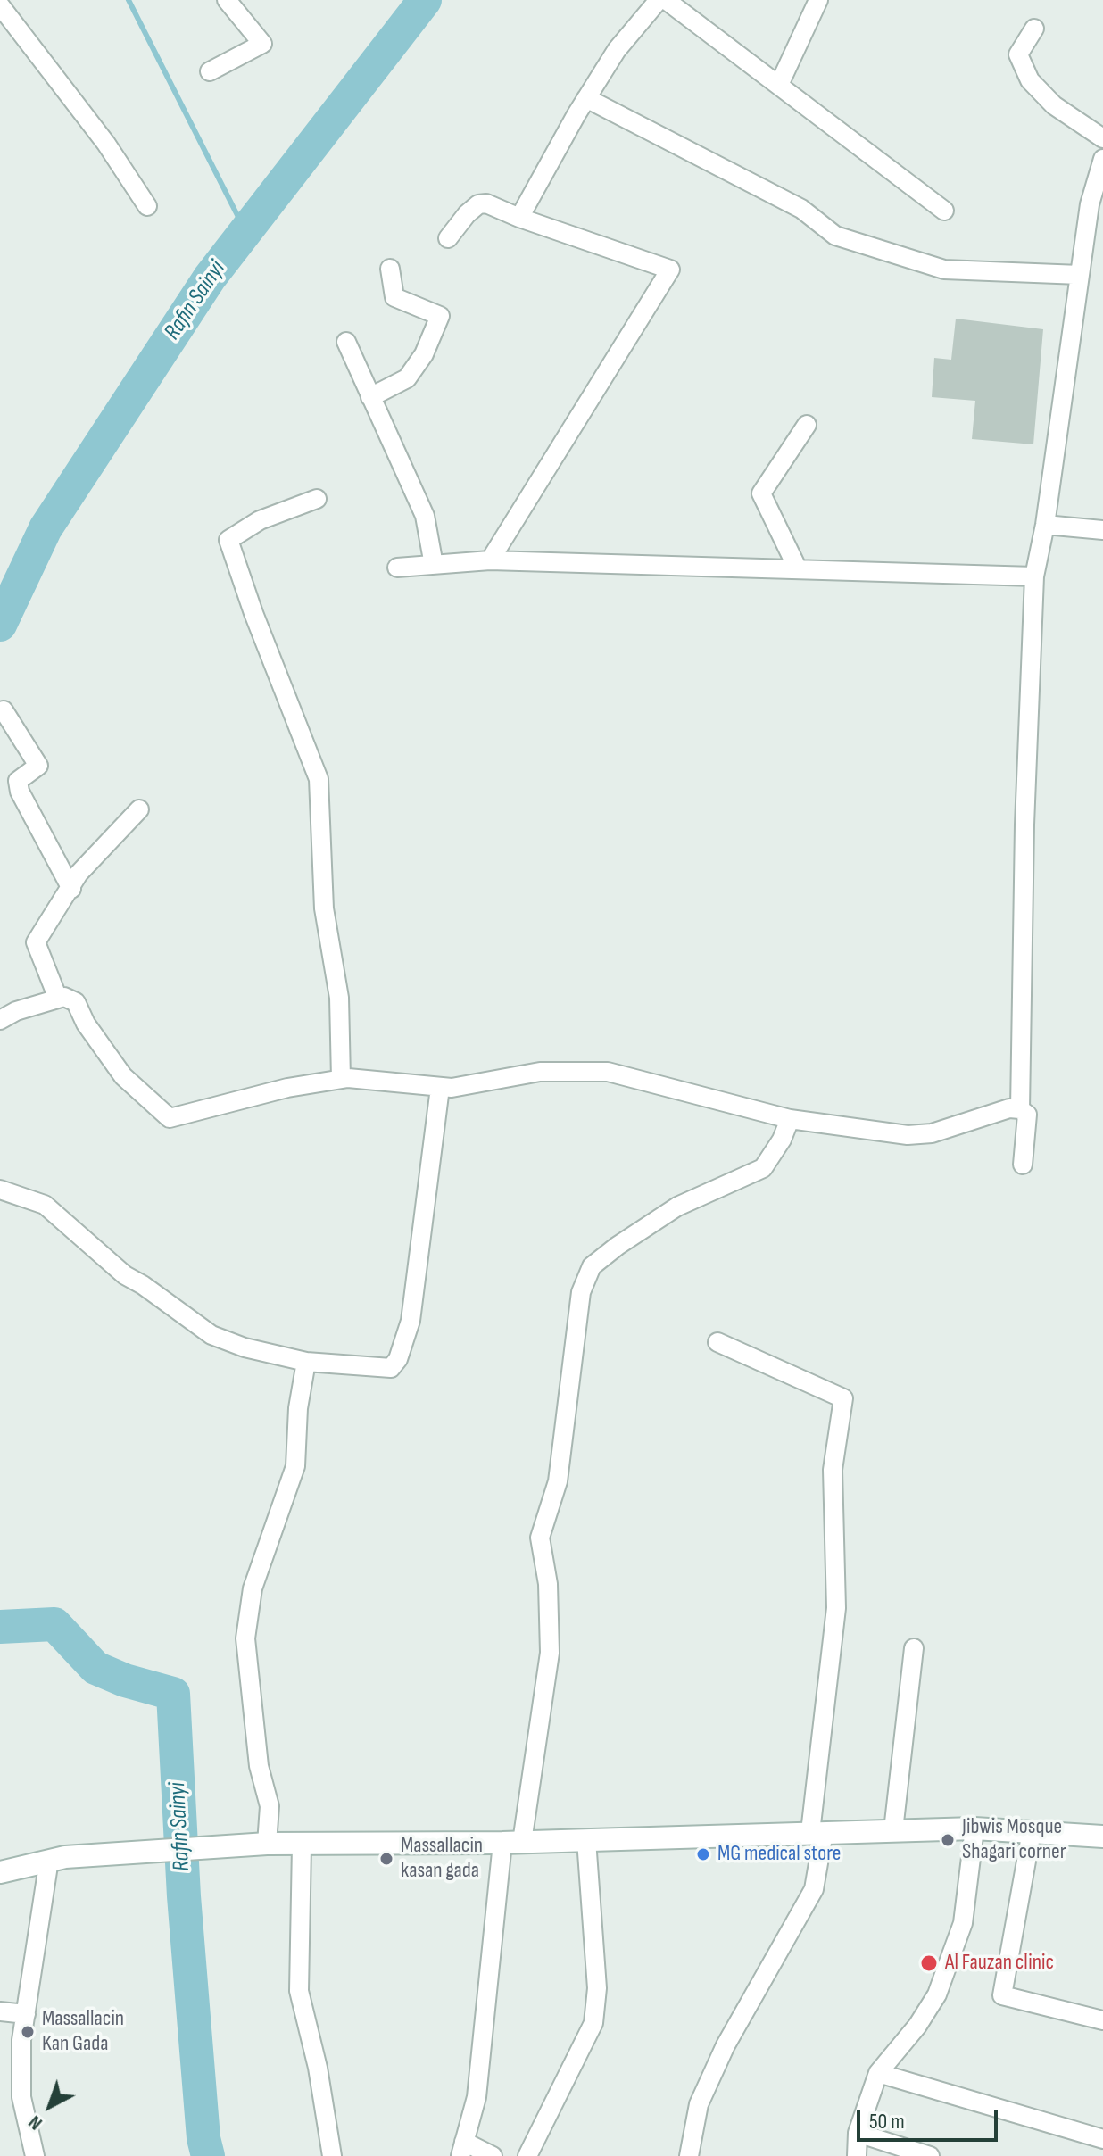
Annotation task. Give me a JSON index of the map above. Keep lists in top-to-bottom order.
{
  "water": ["Rafin Sainyi"],
  "places": [
    "Jibwis Mosque Shagari corner",
    "MG medical store",
    "Massallacin kasan gada",
    "Al Fauzan clinic",
    "Massallacin Kan Gada"
  ],
  "scale_bar": "50 m",
  "north": "bottom left"
}
